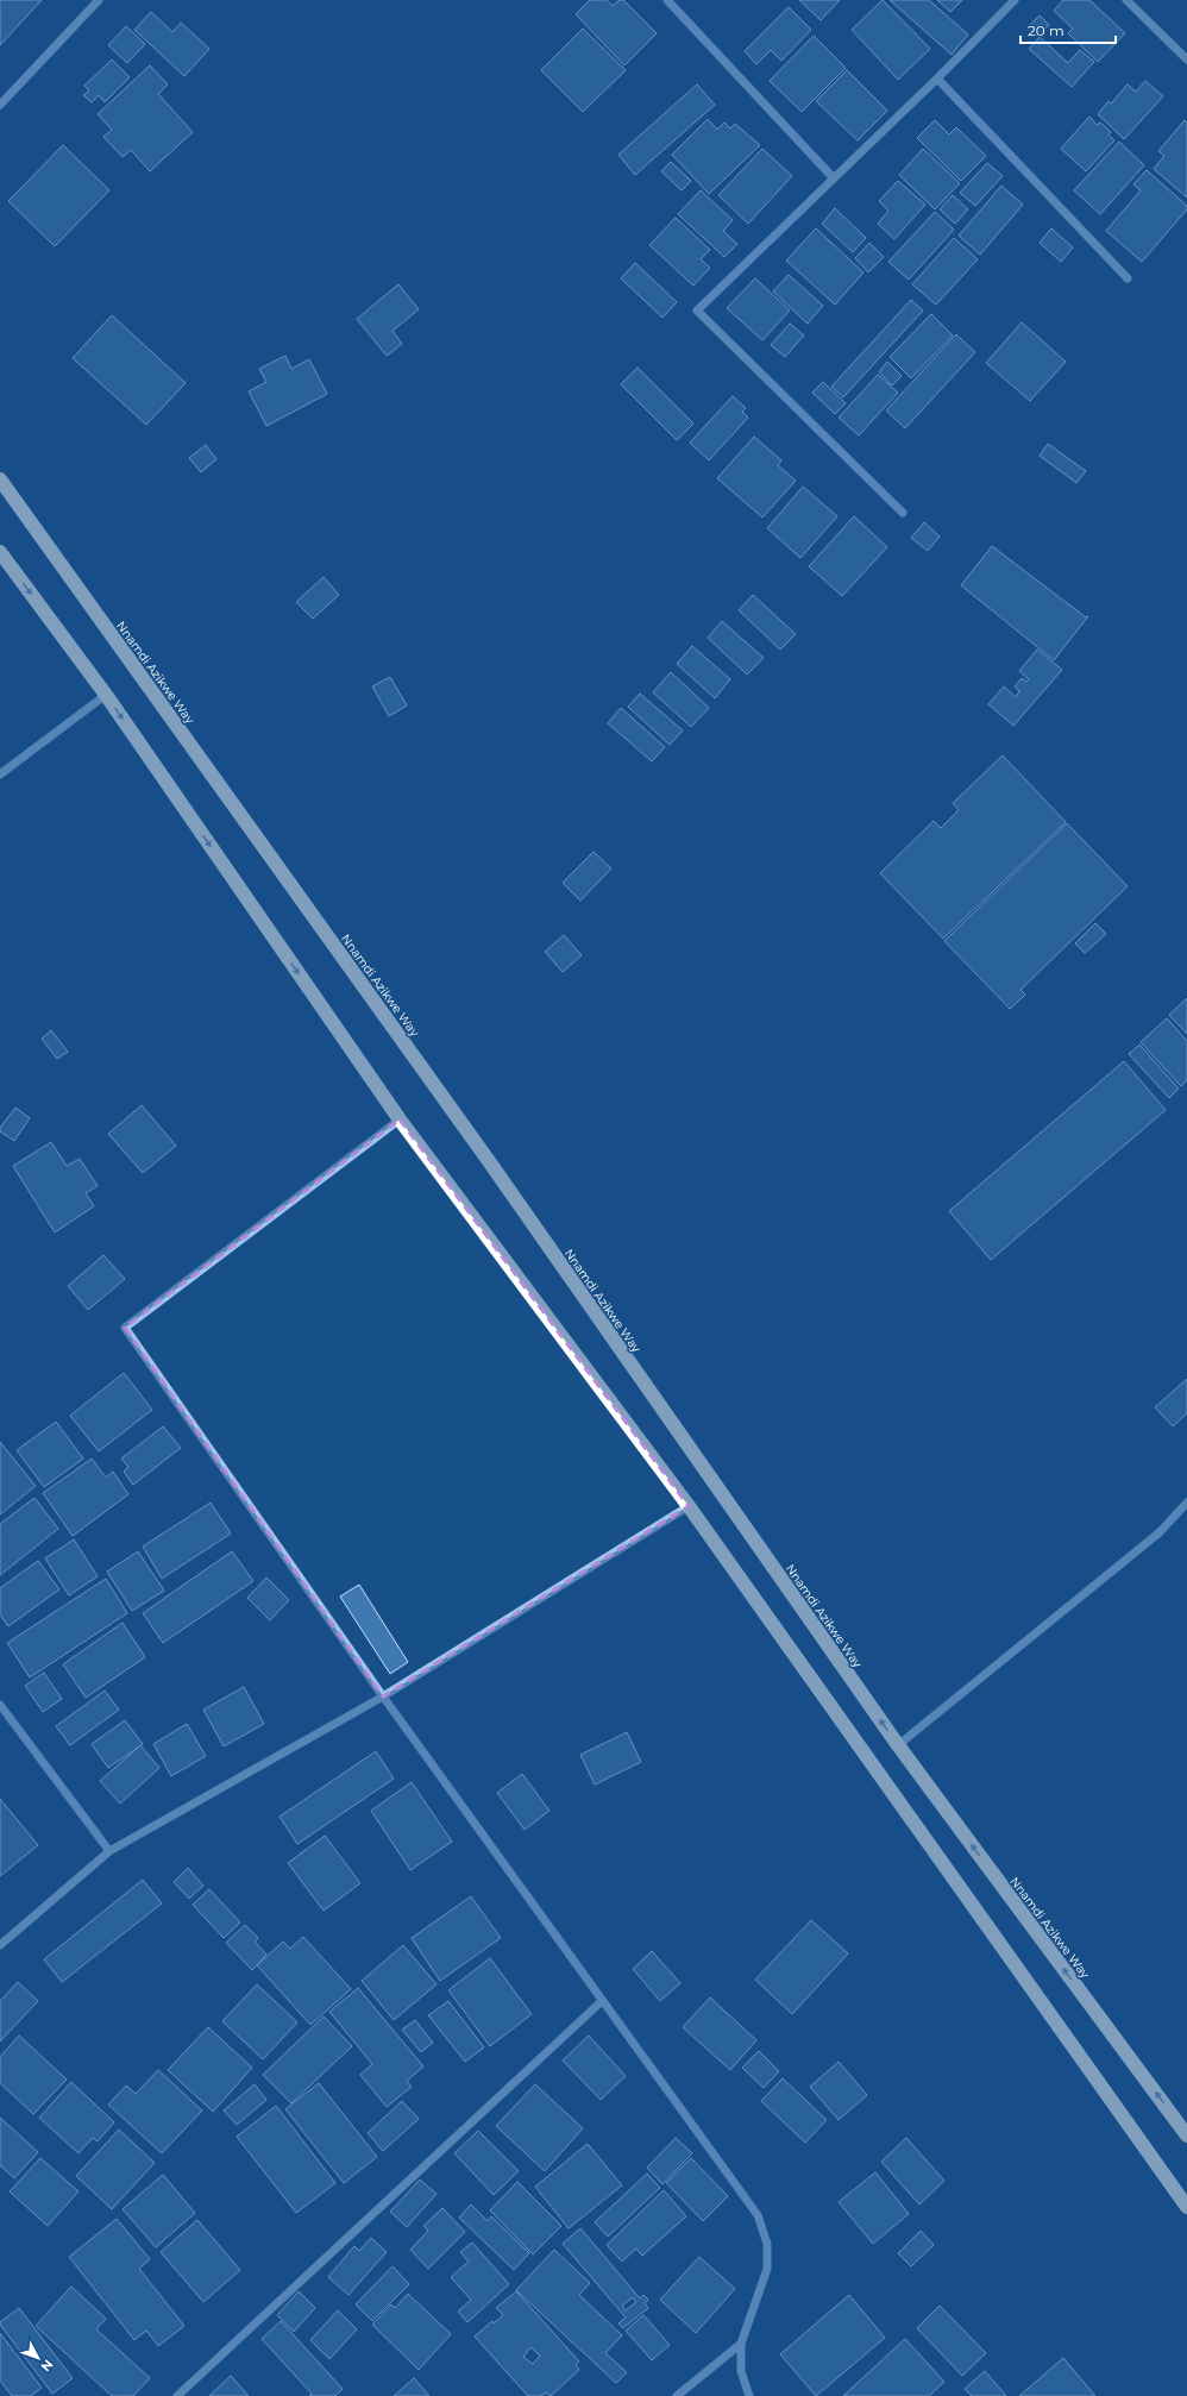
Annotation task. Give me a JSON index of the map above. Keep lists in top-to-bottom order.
{
  "streets": {
    "highway": ["Nnamdi Azikwe Way"]
  },
  "scale_bar": "20 m",
  "north": "bottom right"
}
